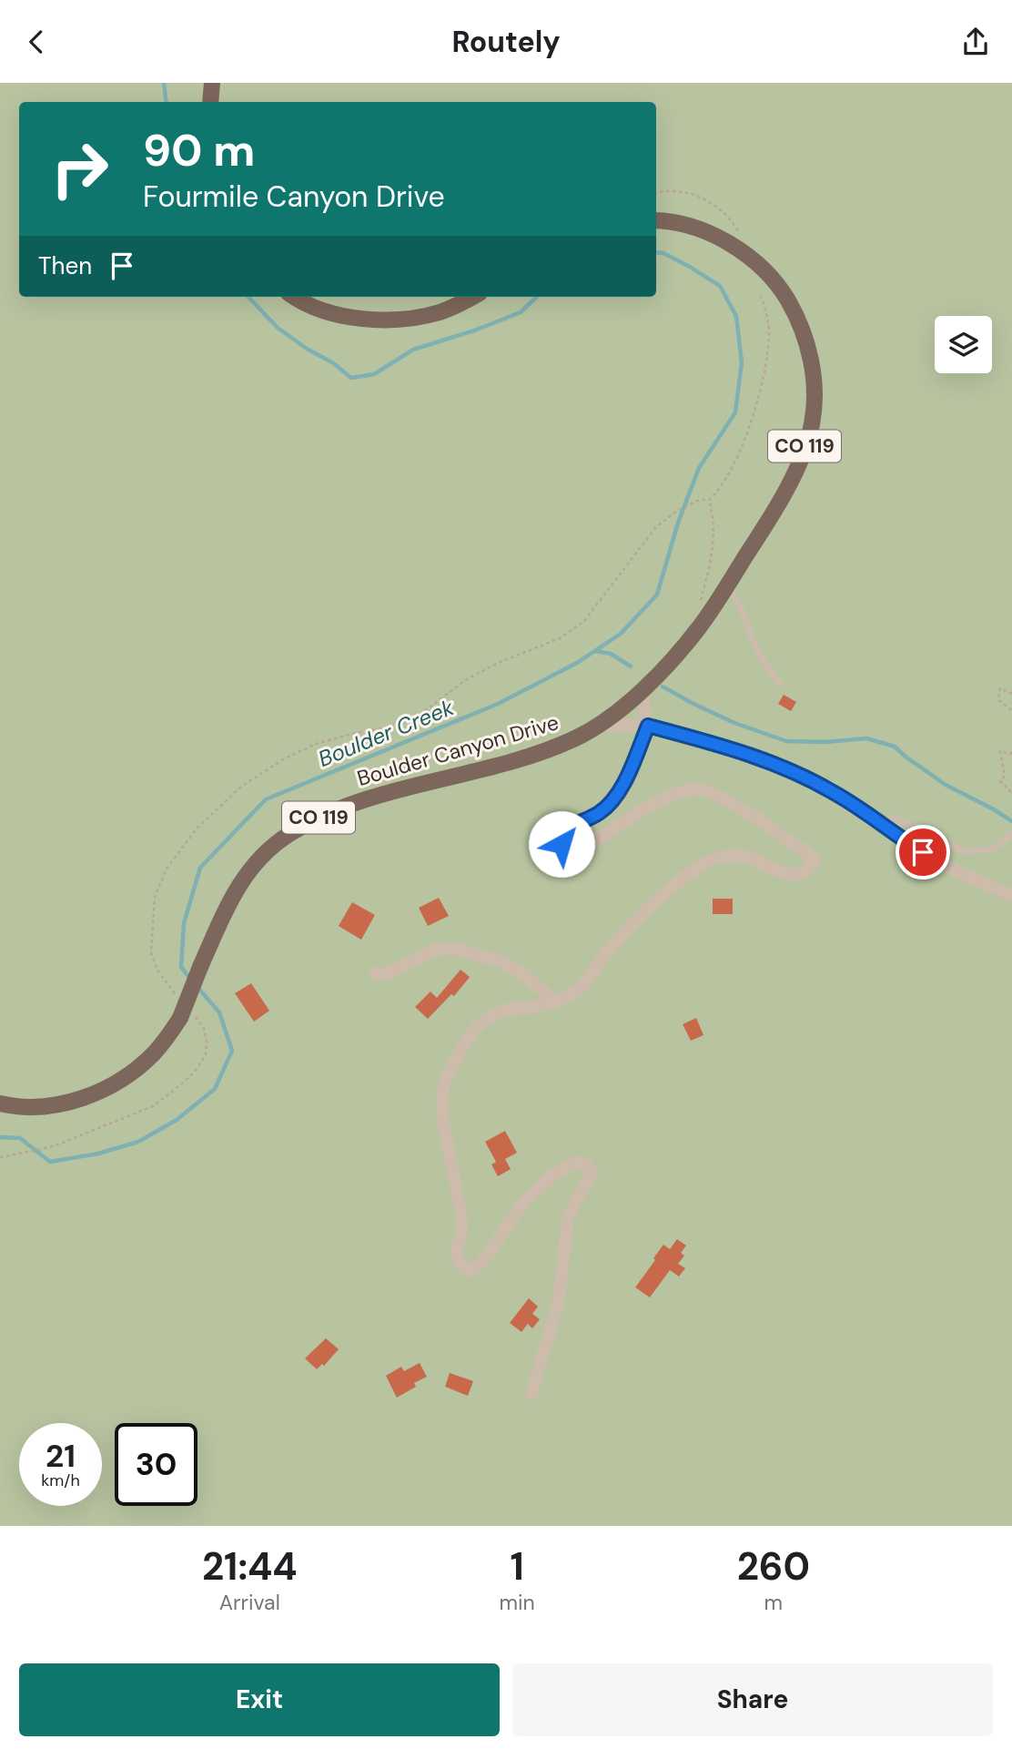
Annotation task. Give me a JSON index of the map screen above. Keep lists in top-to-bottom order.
{
  "streets": {
    "main road": ["CO 119", "Boulder Canyon Drive"]
  },
  "water": ["Boulder Creek"],
  "page": {
    "header": "Routely",
    "turn": ["90 m", "Fourmile Canyon Drive"],
    "then": "Then",
    "speed": "21 km/h",
    "limit": "30",
    "eta": [
      "21:44",
      "Arrival",
      "1",
      "min",
      "260",
      "m"
    ],
    "buttons": ["Exit", "Share"]
  }
}
